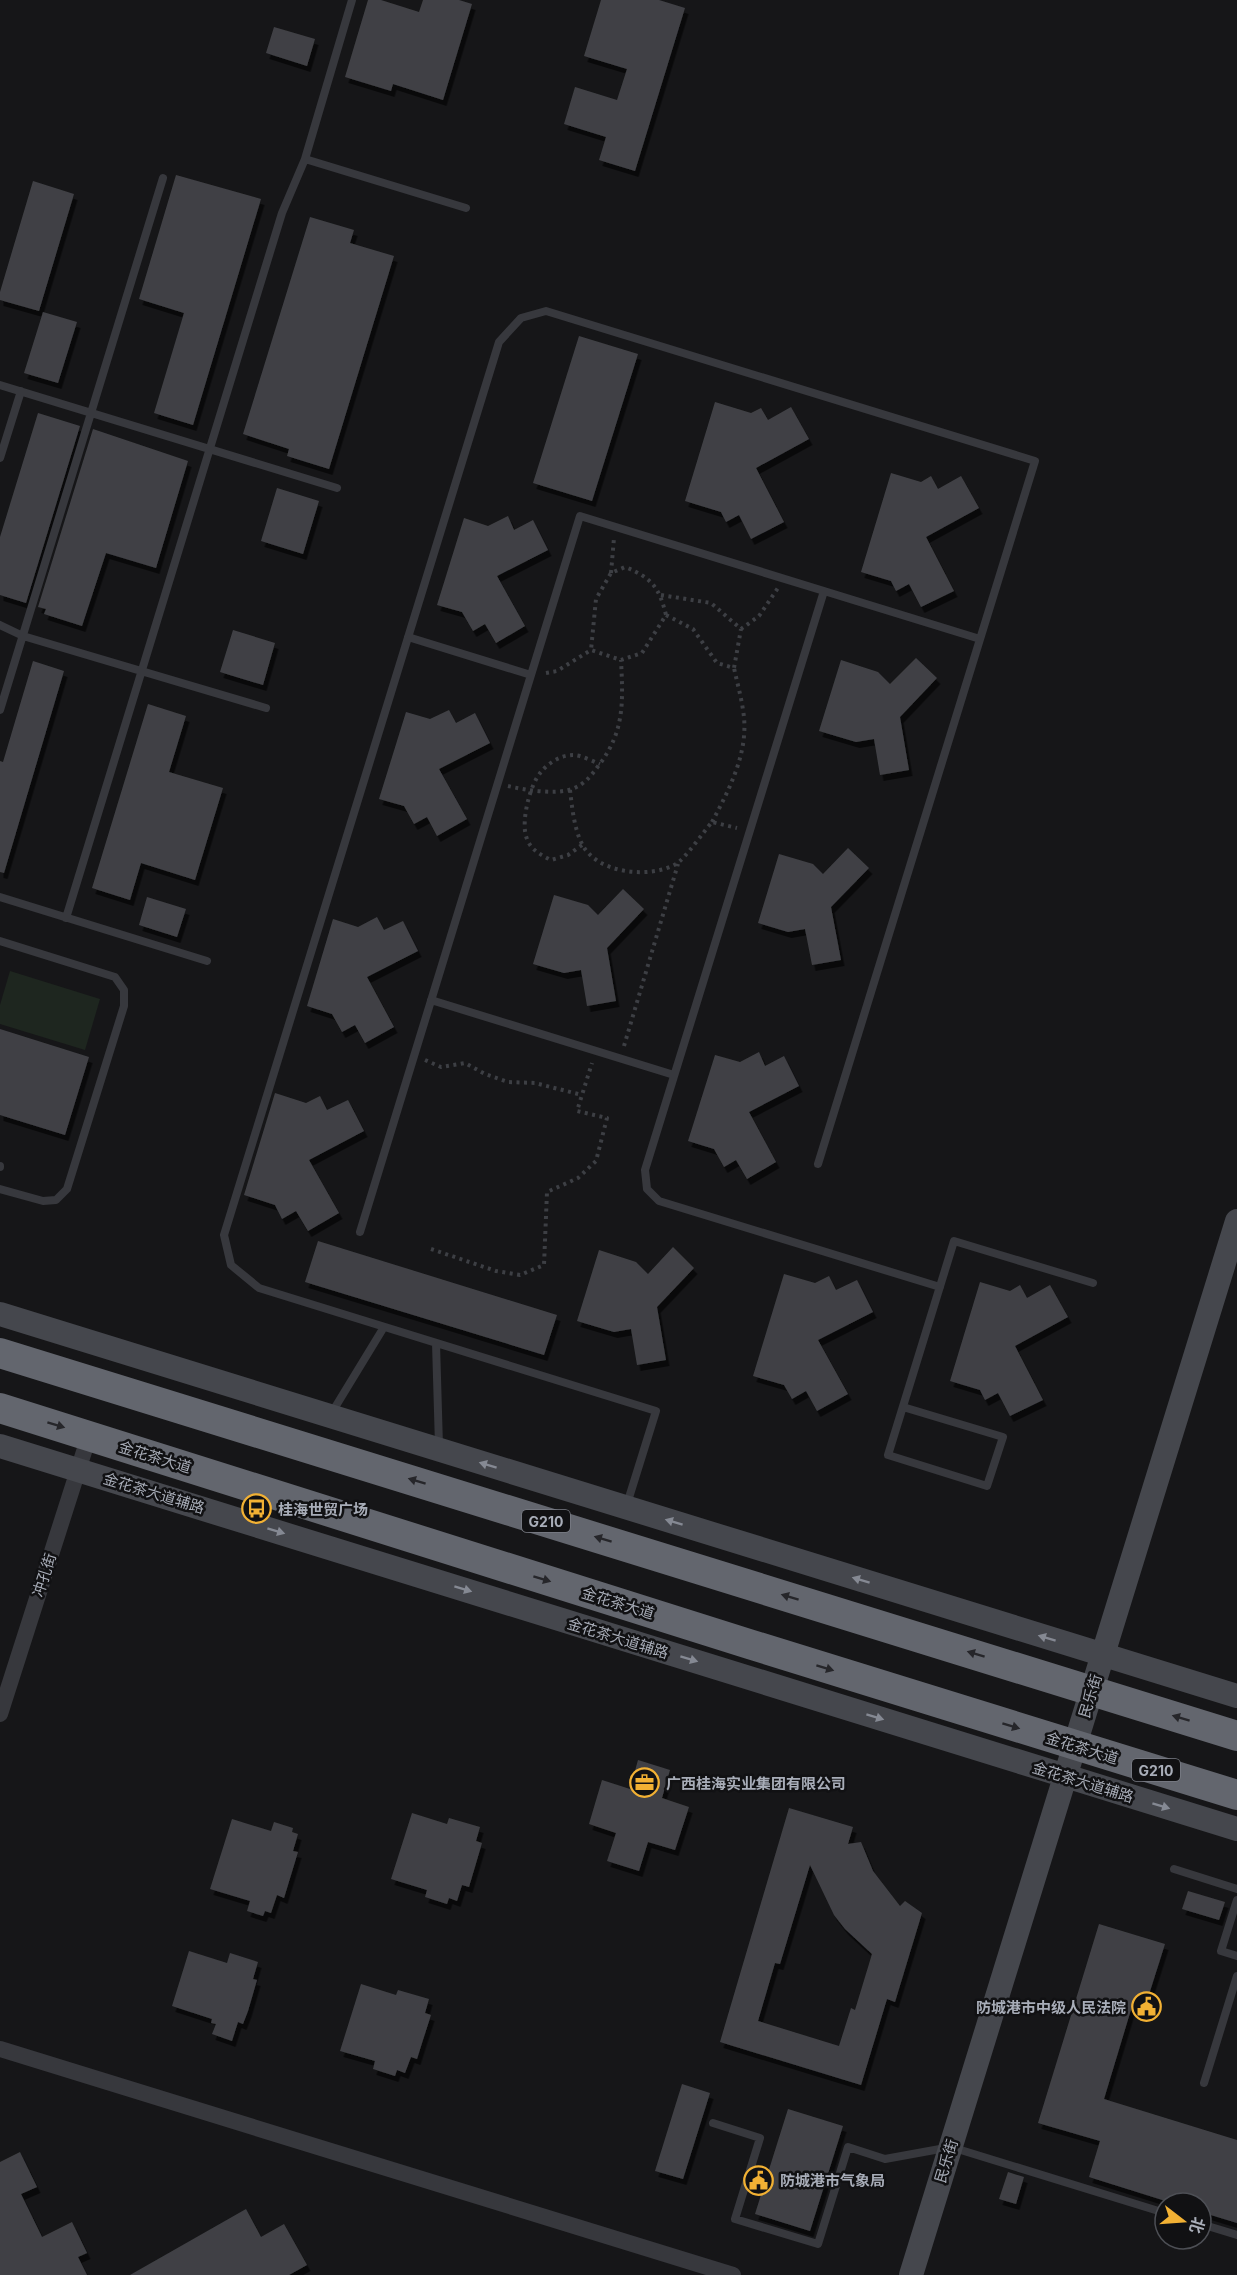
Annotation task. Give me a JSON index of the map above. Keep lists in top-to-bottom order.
{
  "streets": {
    "highway": ["金花茶大道", "G210"],
    "street": ["金花茶大道辅路", "冲孔街", "民乐街"]
  },
  "crossings": [
    ["金花茶大道", "冲孔街"],
    ["金花茶大道", "民乐街"],
    ["金花茶大道辅路", "冲孔街"],
    ["金花茶大道辅路", "民乐街"],
    ["G210", "民乐街"]
  ],
  "places": {
    "bus stop": ["桂海世贸广场"],
    "office": ["广西桂海实业集团有限公司"],
    "public building": ["防城港市中级人民法院", "防城港市气象局"]
  },
  "north": "right"
}
